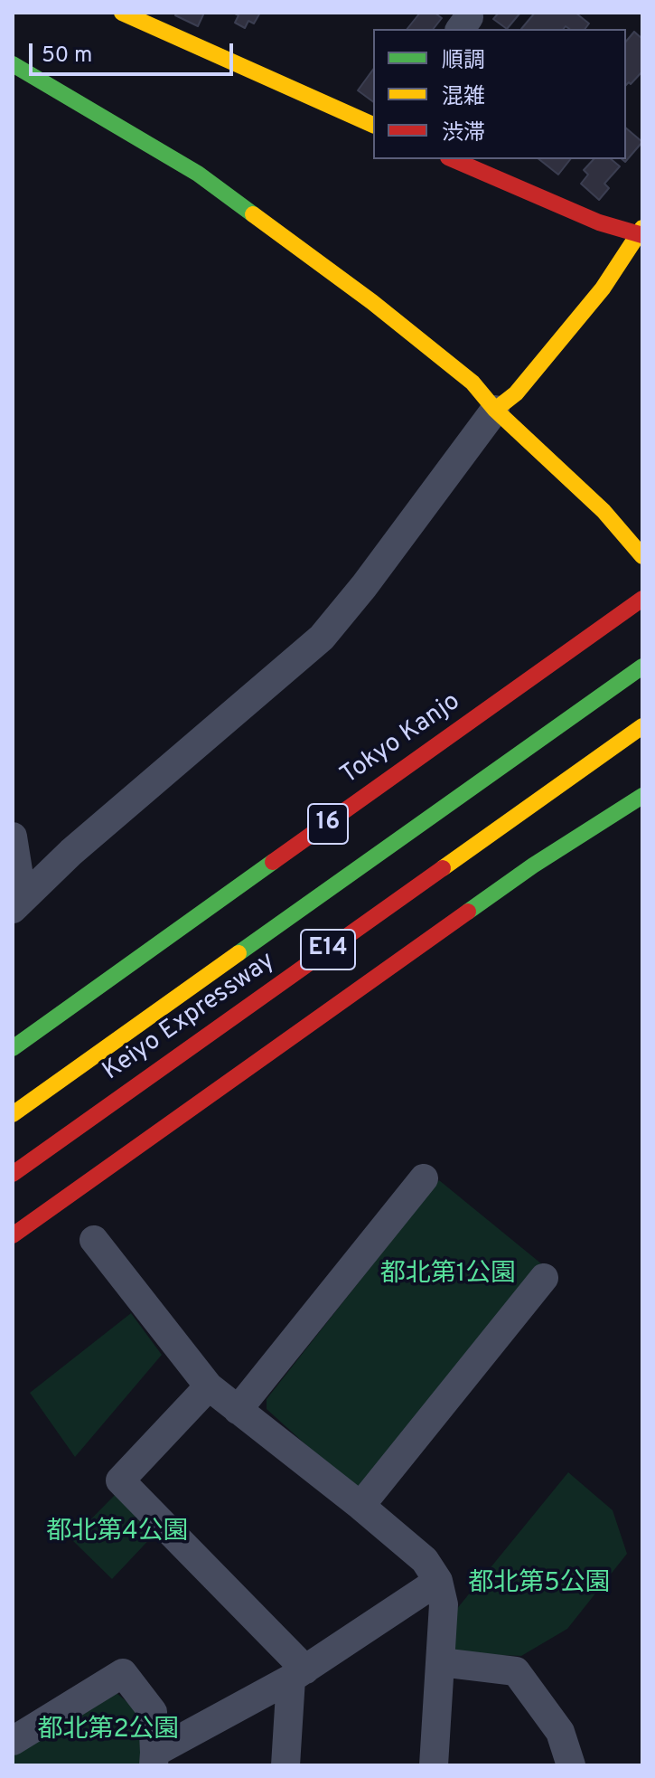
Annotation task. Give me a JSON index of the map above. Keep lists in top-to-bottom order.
{
  "streets": {
    "main road": [
      "Tokyo Kanjo",
      "16",
      "E14",
      "Keiyo Expressway"
    ]
  },
  "parks": [
    "都北第1公園",
    "都北第4公園",
    "都北第5公園",
    "都北第2公園"
  ],
  "legend": ["順調", "混雑", "渋滞"],
  "scale_bar": "50 m"
}
